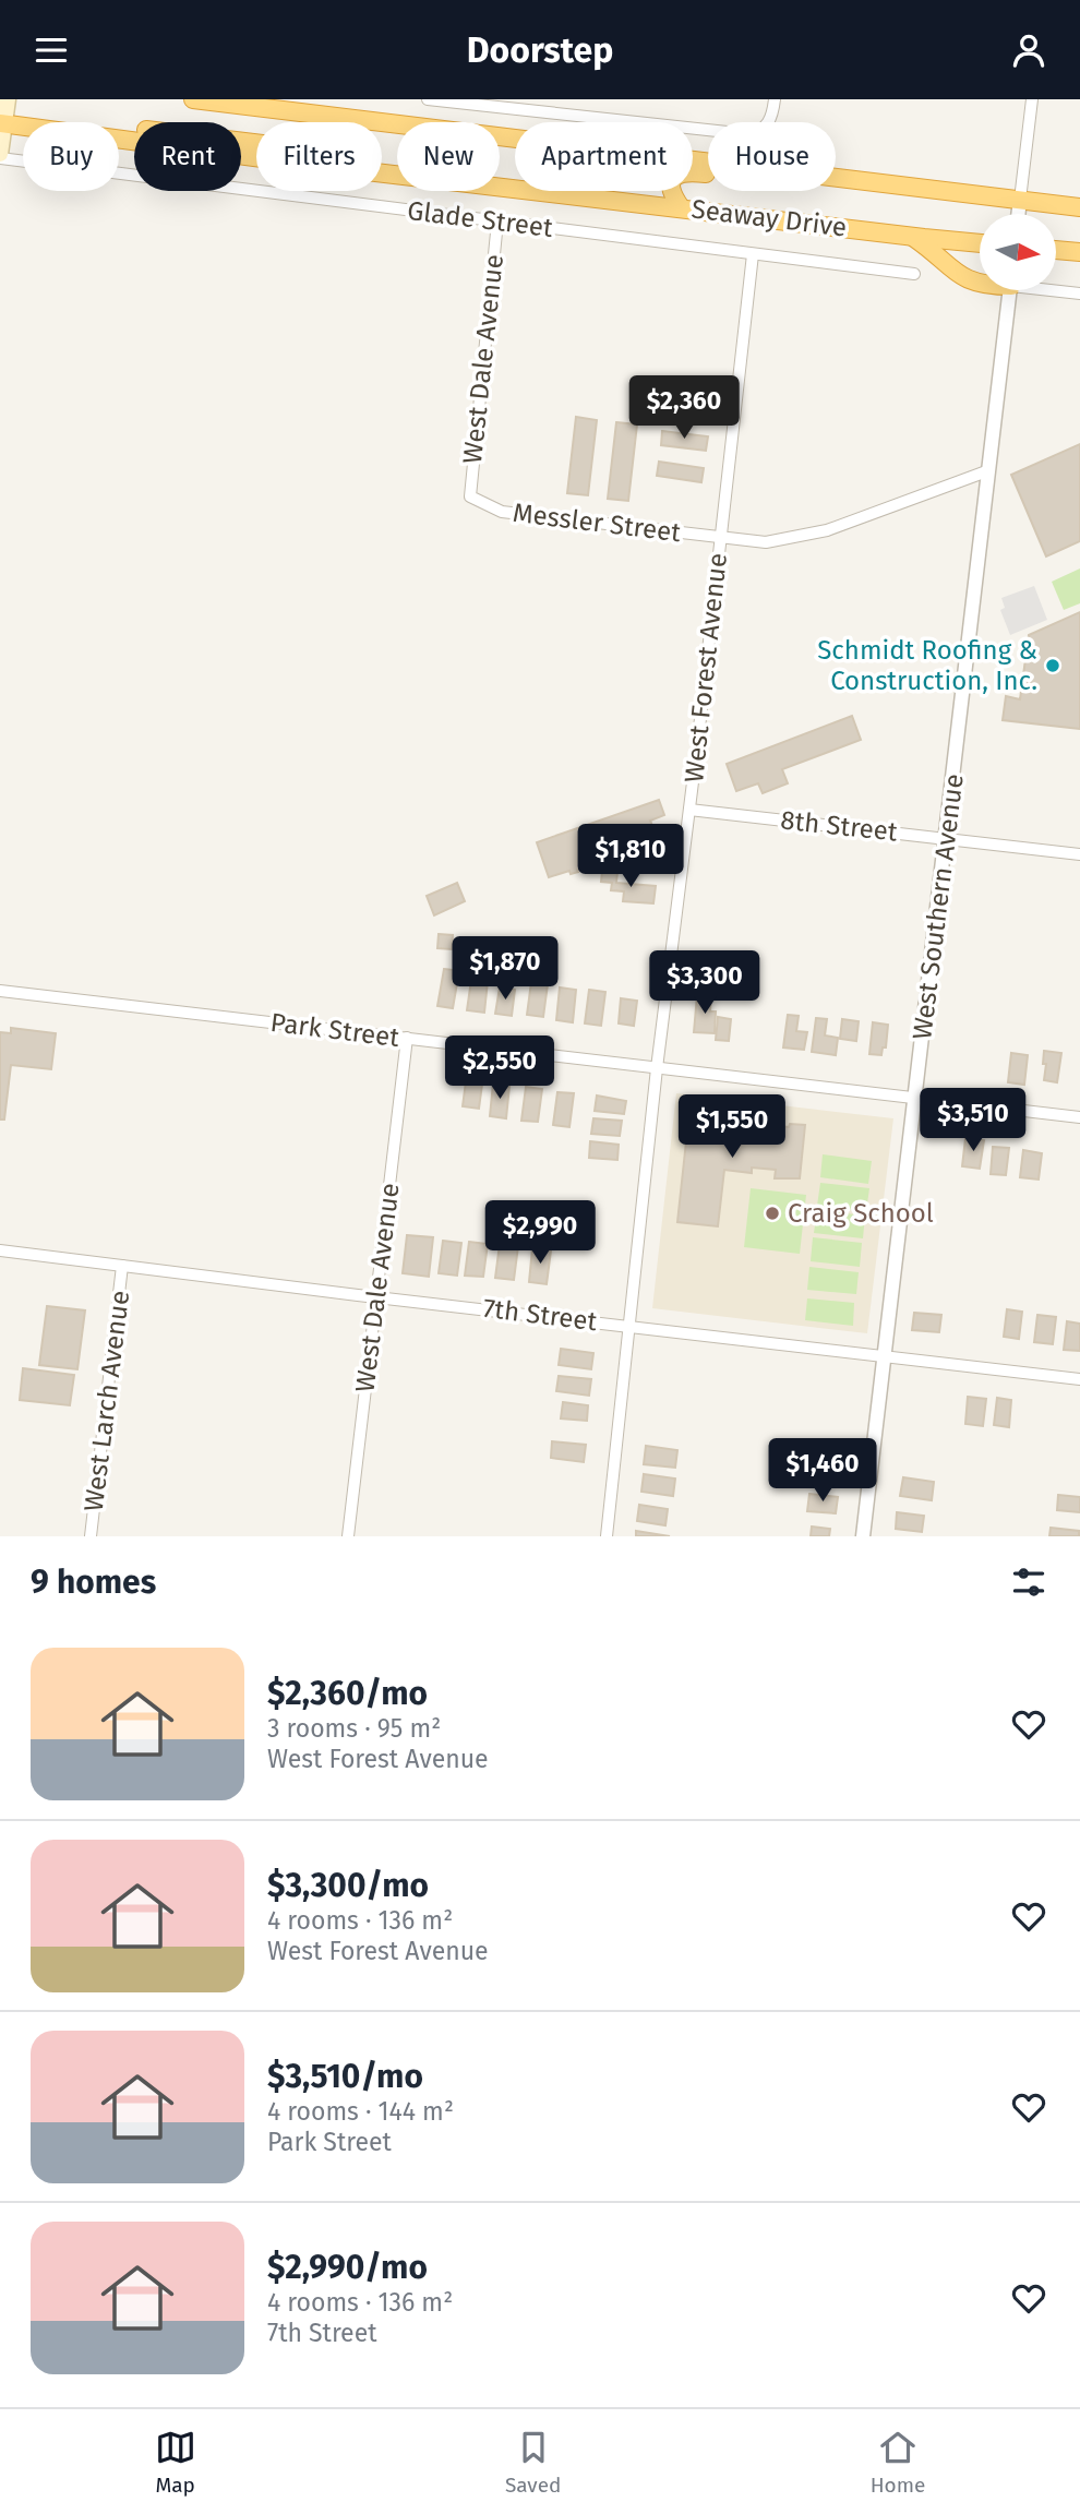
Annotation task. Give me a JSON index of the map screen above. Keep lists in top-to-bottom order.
{
  "streets": {
    "highway": ["Seaway Drive"],
    "street": [
      "Glade Street",
      "West Dale Avenue",
      "Messler Street",
      "West Forest Avenue",
      "8th Street",
      "West Southern Avenue",
      "Park Street",
      "7th Street",
      "West Larch Avenue"
    ]
  },
  "crossings": [
    ["Glade Street", "West Dale Avenue"],
    ["Glade Street", "West Forest Avenue"],
    ["West Dale Avenue", "Messler Street"],
    ["West Dale Avenue", "Park Street"],
    ["West Dale Avenue", "7th Street"],
    ["Messler Street", "West Forest Avenue"],
    ["Messler Street", "West Southern Avenue"],
    ["West Forest Avenue", "8th Street"],
    ["West Forest Avenue", "Park Street"],
    ["West Forest Avenue", "7th Street"],
    ["8th Street", "West Southern Avenue"],
    ["West Southern Avenue", "Park Street"],
    ["West Southern Avenue", "7th Street"],
    ["7th Street", "West Larch Avenue"]
  ],
  "places": ["Schmidt Roofing & Construction, Inc.", "Craig School"],
  "north": "right",
  "page": {
    "header": "Doorstep",
    "chip": [
      "Buy",
      "Rent",
      "Filters",
      "New",
      "Apartment",
      "House"
    ],
    "price": [
      "$2,360",
      "$1,810",
      "$1,870",
      "$3,300",
      "$2,550",
      "$3,510",
      "$1,550",
      "$2,990",
      "$1,460"
    ],
    "heading": "9 homes",
    "list": [
      {
        "name": "$2,360/mo",
        "note": "3 rooms · 95 m² · West Forest Avenue"
      },
      {
        "name": "$3,300/mo",
        "note": "4 rooms · 136 m² · West Forest Avenue"
      },
      {
        "name": "$3,510/mo",
        "note": "4 rooms · 144 m² · Park Street"
      },
      {
        "name": "$2,990/mo",
        "note": "4 rooms · 136 m² · 7th Street"
      }
    ],
    "tabs": ["Map", "Saved", "Home"]
  }
}
